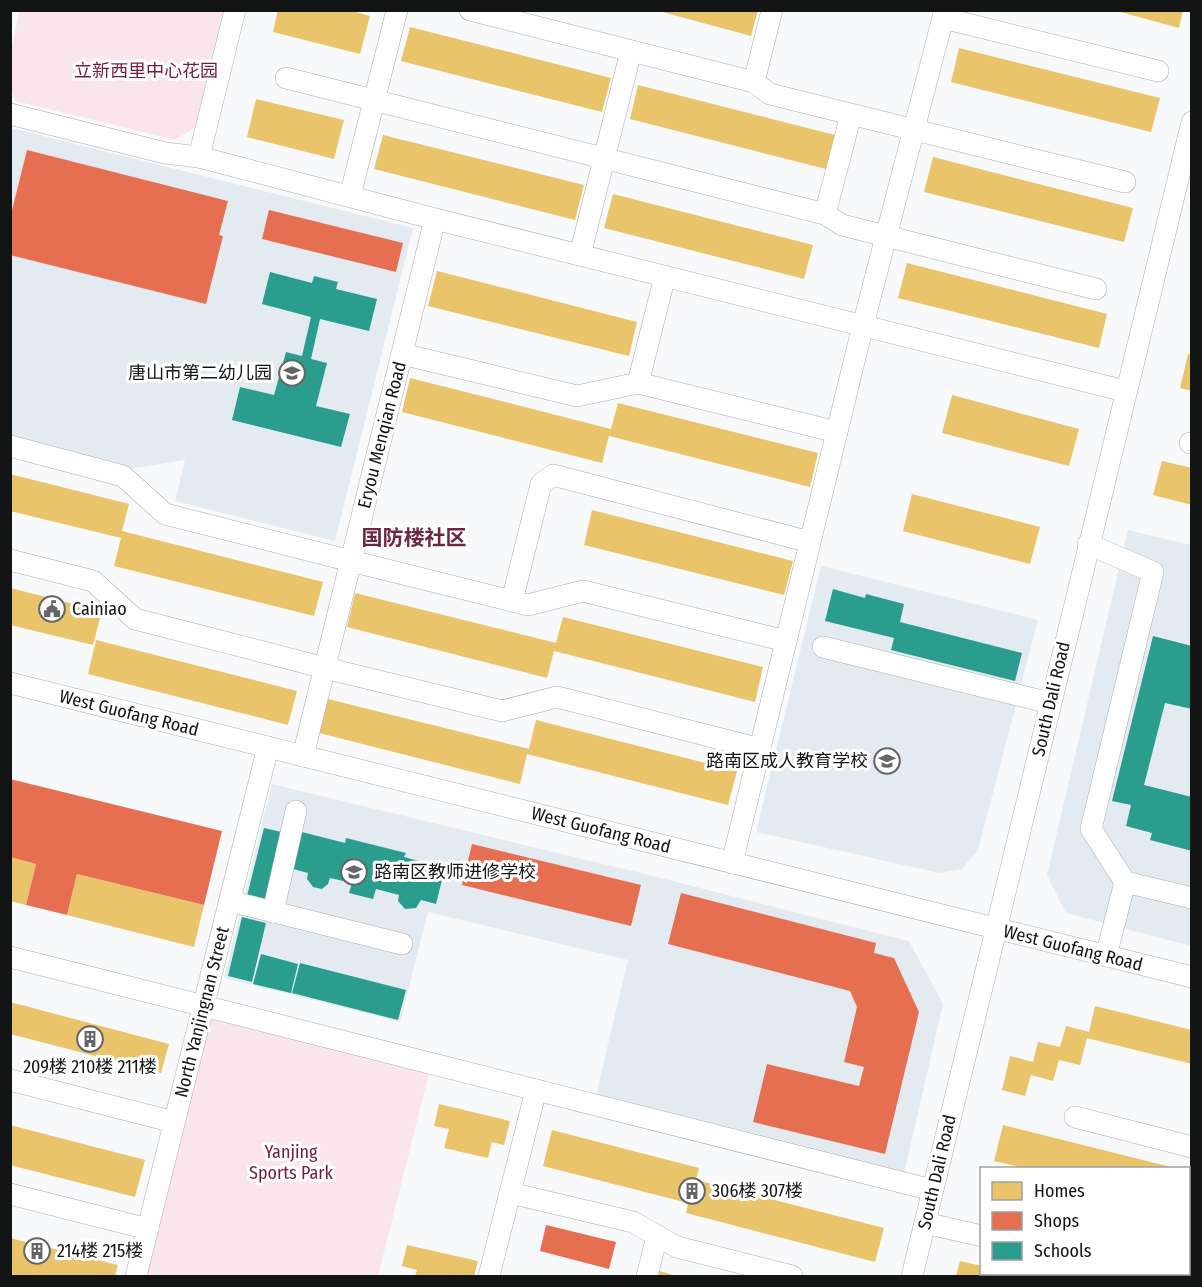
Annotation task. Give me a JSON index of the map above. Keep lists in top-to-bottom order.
{
  "streets": {
    "street": [
      "Eryou Menqian Road",
      "South Dali Road",
      "West Guofang Road",
      "North Yanjingnan Street"
    ]
  },
  "crossings": [
    ["Eryou Menqian Road", "West Guofang Road"],
    ["South Dali Road", "West Guofang Road"],
    ["West Guofang Road", "North Yanjingnan Street"]
  ],
  "districts": ["国防楼社区"],
  "parks": ["立新西里中心花园", "Yanjing Sports Park"],
  "places": {
    "school or university": ["唐山市第二幼儿园", "路南区成人教育学校", "路南区教师进修学校"],
    "public building": ["Cainiao"],
    "building": ["209楼 210楼 211楼", "306楼 307楼", "214楼 215楼"]
  },
  "legend": ["Homes", "Shops", "Schools"]
}
